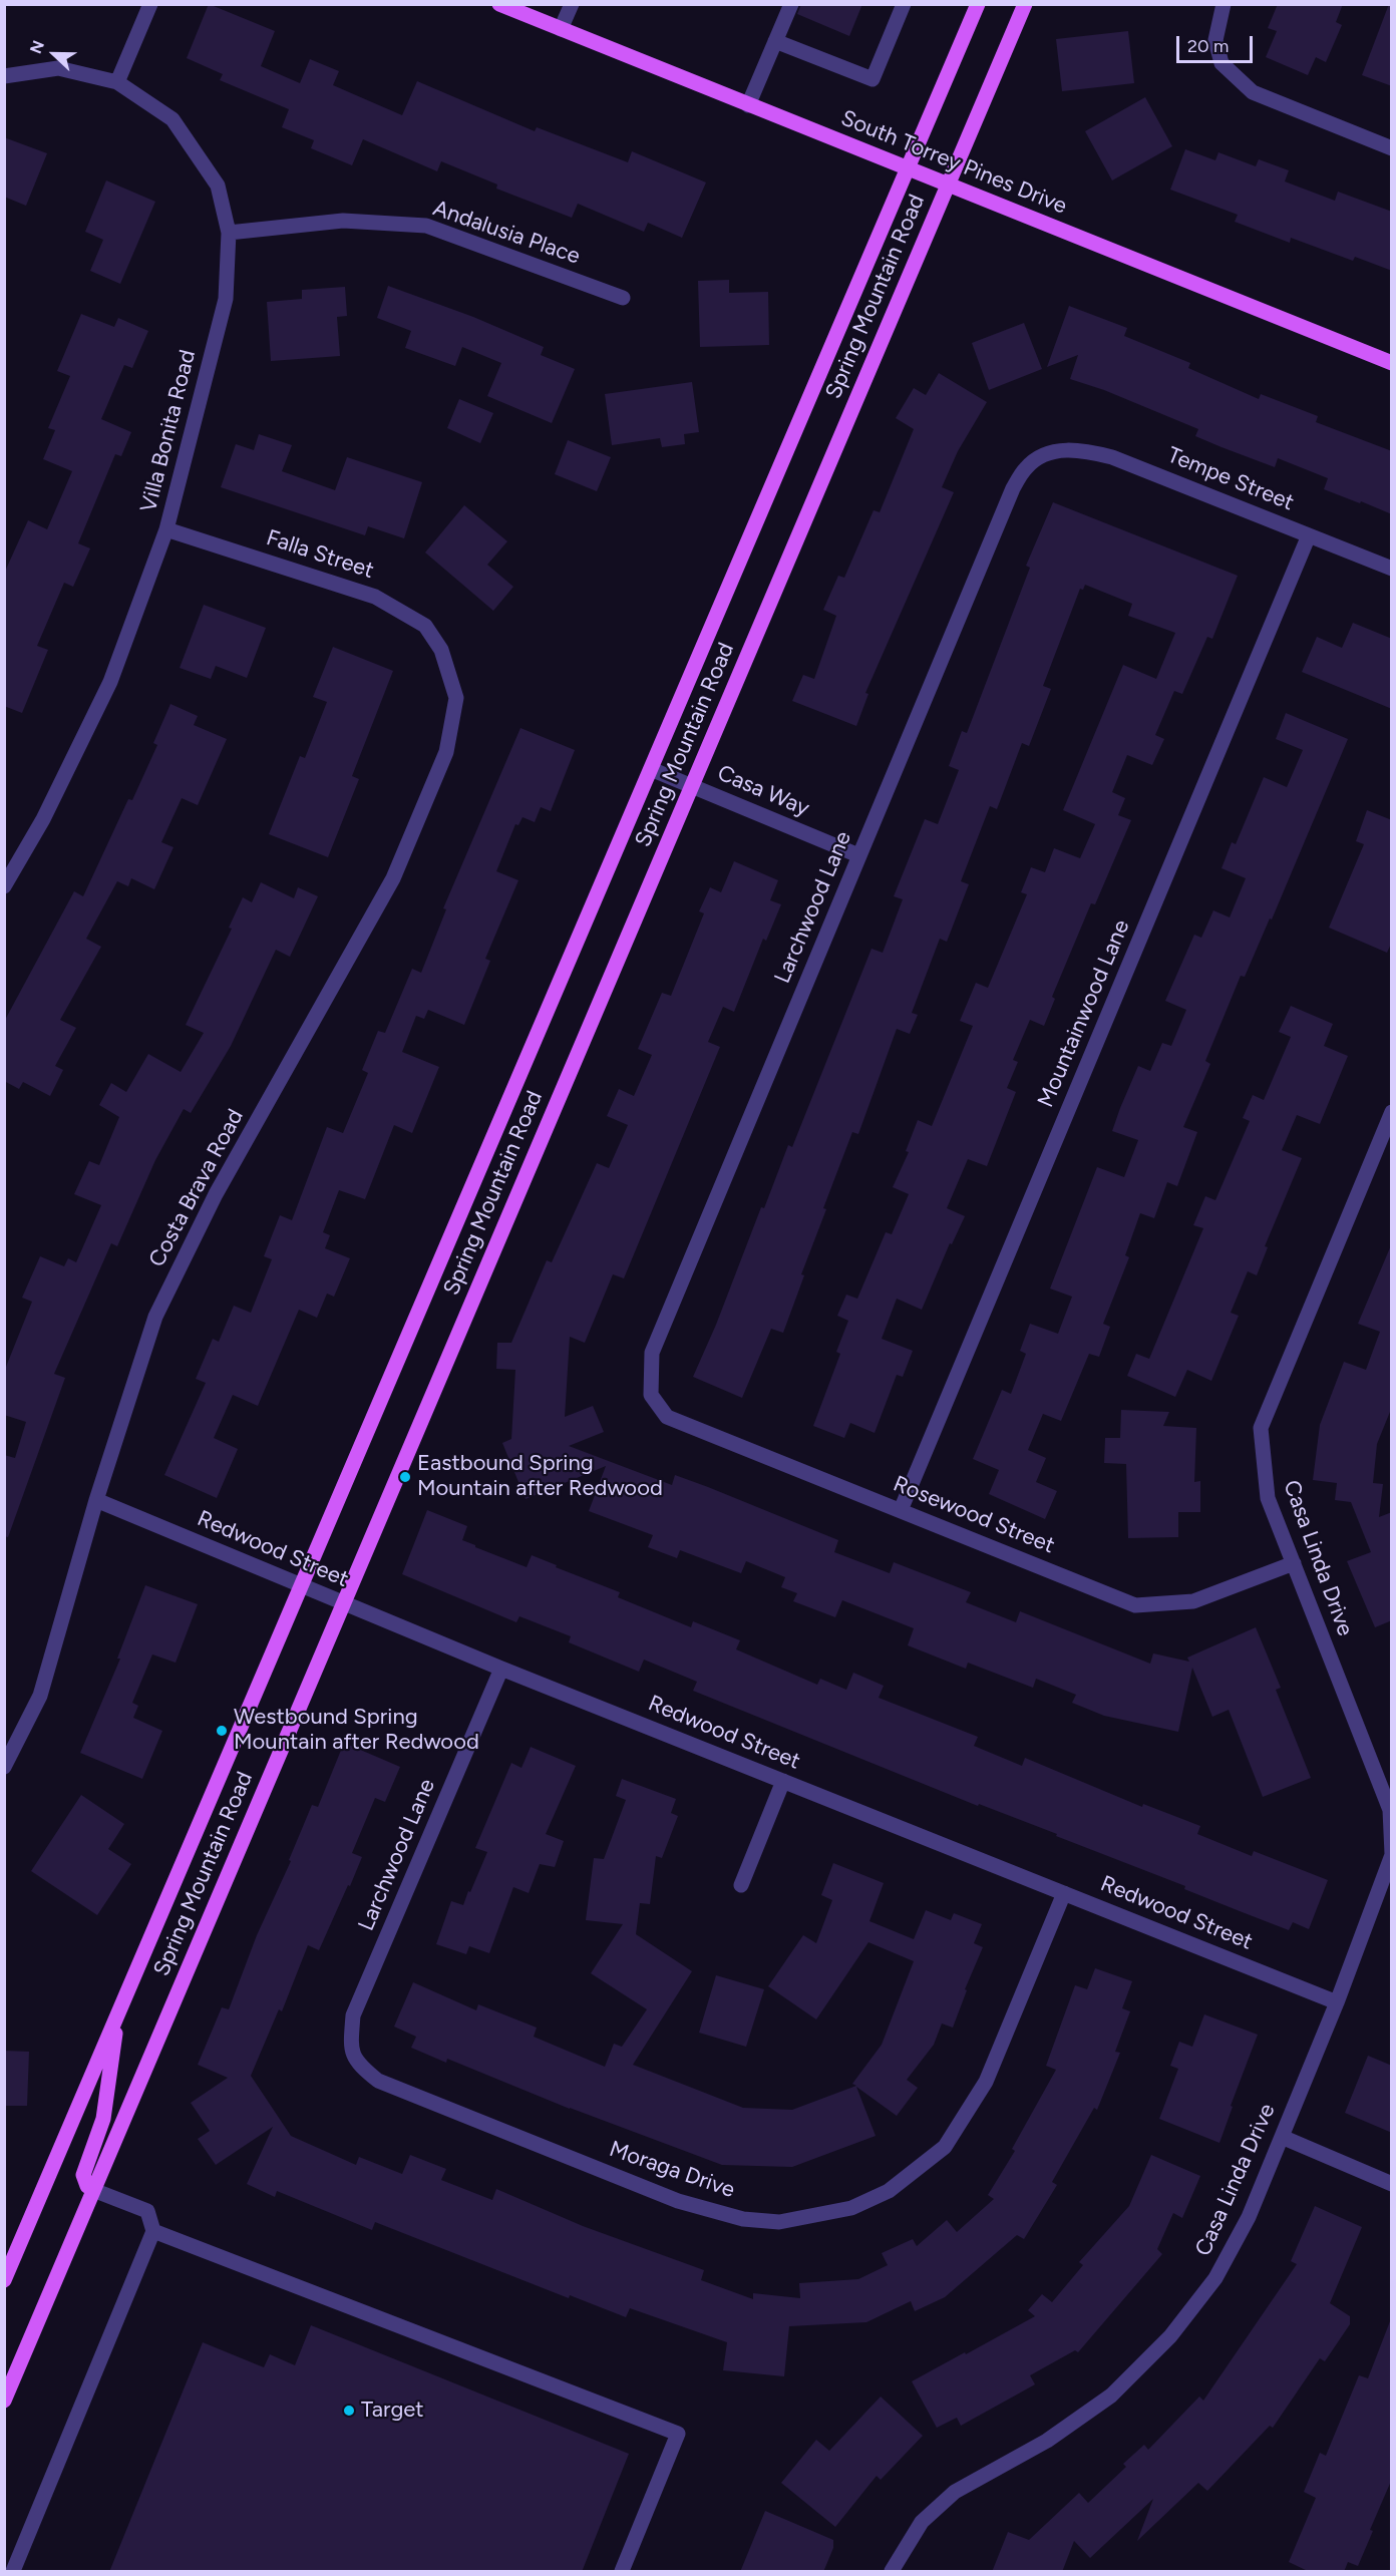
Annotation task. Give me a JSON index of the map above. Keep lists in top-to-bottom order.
{
  "streets": {
    "main road": ["South Torrey Pines Drive", "Spring Mountain Road"],
    "street": [
      "Andalusia Place",
      "Villa Bonita Road",
      "Tempe Street",
      "Falla Street",
      "Casa Way",
      "Larchwood Lane",
      "Mountainwood Lane",
      "Costa Brava Road",
      "Rosewood Street",
      "Redwood Street",
      "Casa Linda Drive",
      "Moraga Drive"
    ]
  },
  "crossings": [
    ["South Torrey Pines Drive", "Spring Mountain Road"],
    ["Andalusia Place", "Villa Bonita Road"],
    ["Spring Mountain Road", "Casa Way"],
    ["Spring Mountain Road", "Redwood Street"],
    ["Villa Bonita Road", "Falla Street"],
    ["Tempe Street", "Larchwood Lane"],
    ["Tempe Street", "Mountainwood Lane"],
    ["Falla Street", "Costa Brava Road"],
    ["Casa Way", "Larchwood Lane"],
    ["Larchwood Lane", "Rosewood Street"],
    ["Larchwood Lane", "Redwood Street"],
    ["Larchwood Lane", "Moraga Drive"],
    ["Mountainwood Lane", "Rosewood Street"],
    ["Costa Brava Road", "Redwood Street"],
    ["Rosewood Street", "Casa Linda Drive"],
    ["Redwood Street", "Casa Linda Drive"],
    ["Redwood Street", "Moraga Drive"]
  ],
  "places": ["Eastbound Spring Mountain after Redwood", "Westbound Spring Mountain after Redwood", "Target"],
  "scale_bar": "20 m",
  "north": "left"
}
